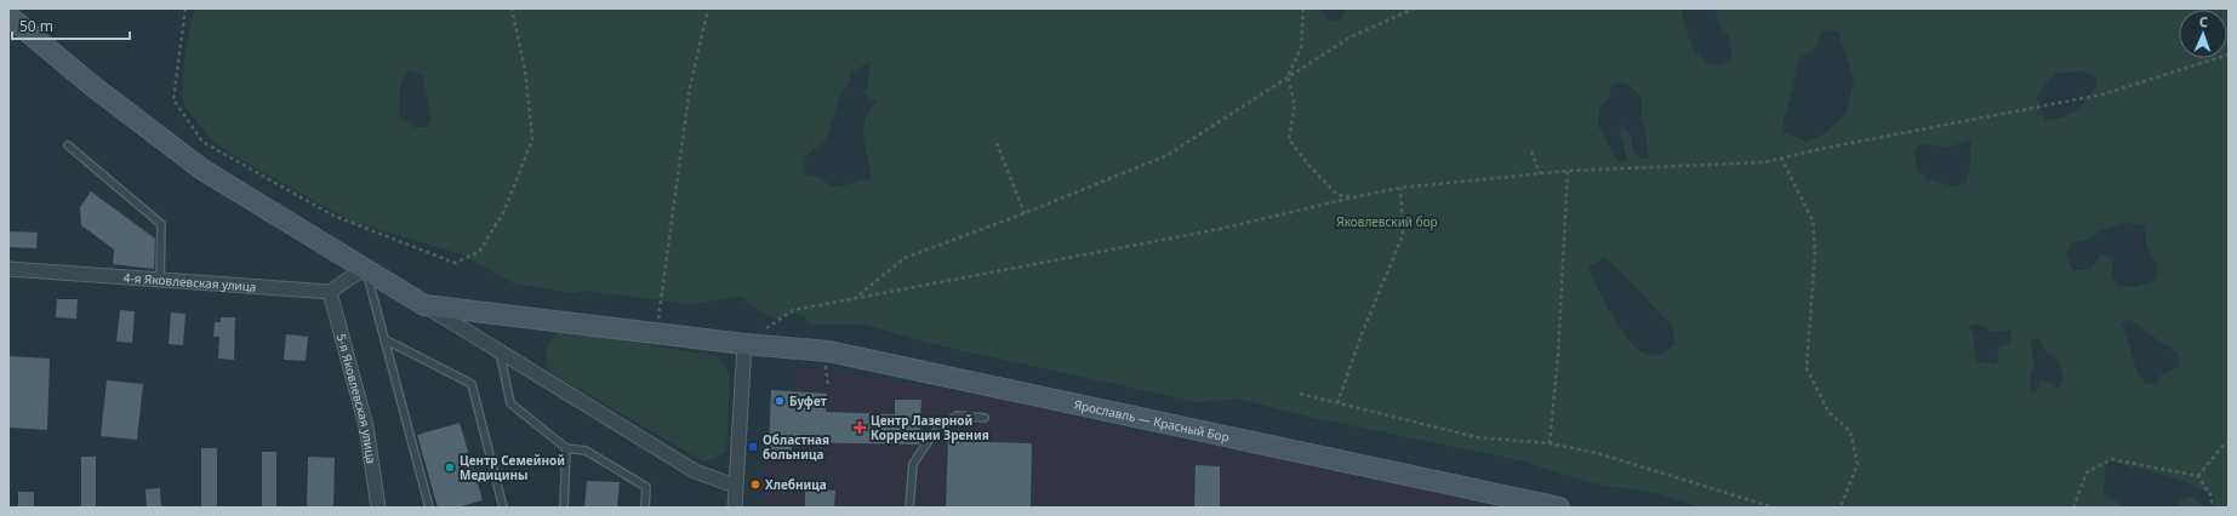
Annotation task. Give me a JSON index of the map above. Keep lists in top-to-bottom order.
{
  "streets": {
    "street": ["4-я Яковлевская улица", "5-я Яковлевская улица", "Ярославль — Красный Бор"]
  },
  "crossings": [
    ["4-я Яковлевская улица", "5-я Яковлевская улица"]
  ],
  "parks": ["Яковлевский бор"],
  "places": {
    "other": ["Буфет", "Центр Семейной Медицины", "Хлебница"],
    "health": ["Центр Лазерной Коррекции Зрения"],
    "transit": ["Областная больница"]
  },
  "scale_bar": "50 m",
  "north": "top"
}
